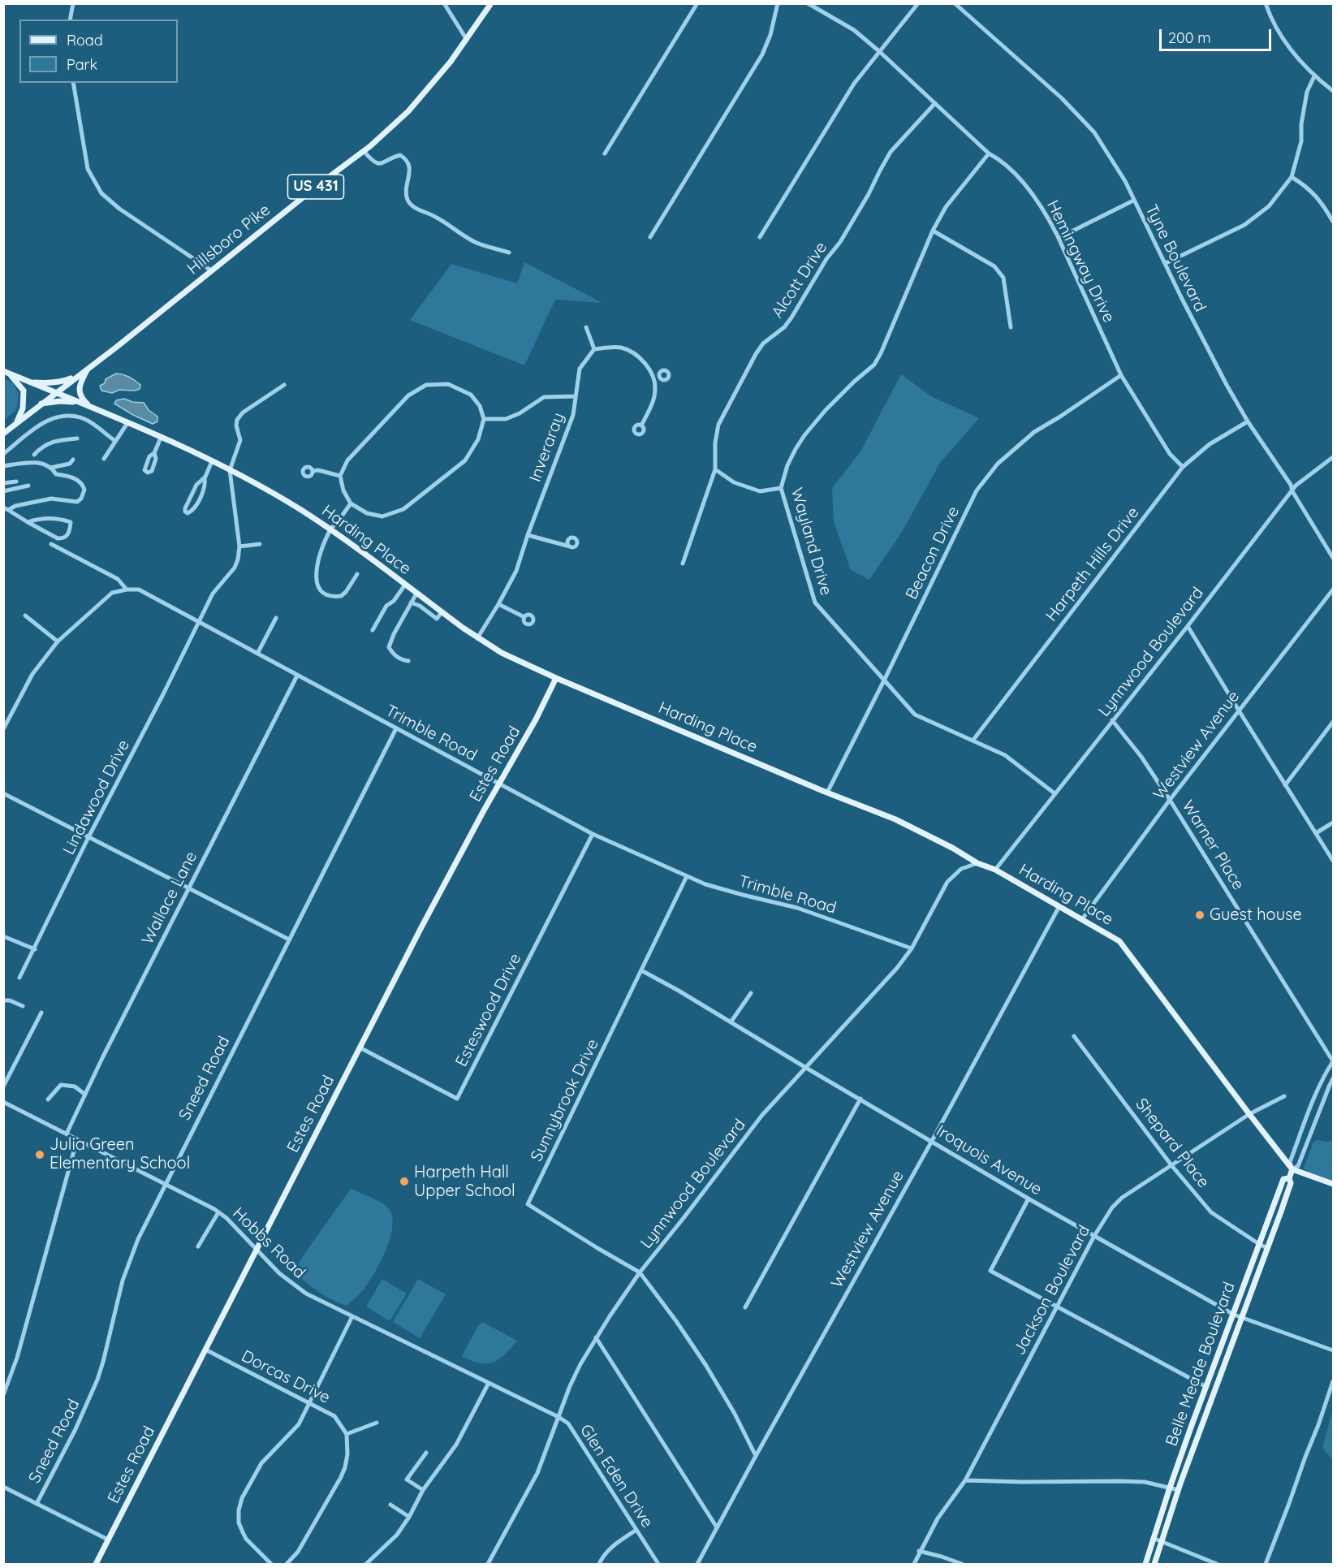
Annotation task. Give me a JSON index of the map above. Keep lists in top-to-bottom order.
{
  "streets": {
    "main road": [
      "US 431",
      "Hillsboro Pike",
      "Harding Place",
      "Estes Road",
      "Belle Meade Boulevard"
    ],
    "street": [
      "Tyne Boulevard",
      "Hemingway Drive",
      "Alcott Drive",
      "Inveraray",
      "Wayland Drive",
      "Beacon Drive",
      "Harpeth Hills Drive",
      "Lynnwood Boulevard",
      "Trimble Road",
      "Westview Avenue",
      "Lindawood Drive",
      "Warner Place",
      "Wallace Lane",
      "Esteswood Drive",
      "Sneed Road",
      "Sunnybrook Drive",
      "Shepard Place",
      "Iroquois Avenue",
      "Hobbs Road",
      "Jackson Boulevard",
      "Dorcas Drive",
      "Glen Eden Drive"
    ]
  },
  "crossings": [
    ["Hillsboro Pike", "Harding Place"],
    ["Tyne Boulevard", "Harpeth Hills Drive"],
    ["Tyne Boulevard", "Lynnwood Boulevard"],
    ["Hemingway Drive", "Alcott Drive"],
    ["Hemingway Drive", "Wayland Drive"],
    ["Hemingway Drive", "Beacon Drive"],
    ["Hemingway Drive", "Harpeth Hills Drive"],
    ["Inveraray", "Harding Place"],
    ["Harding Place", "Beacon Drive"],
    ["Harding Place", "Lynnwood Boulevard"],
    ["Harding Place", "Westview Avenue"],
    ["Harding Place", "Estes Road"],
    ["Harding Place", "Jackson Boulevard"],
    ["Harding Place", "Belle Meade Boulevard"],
    ["Wayland Drive", "Beacon Drive"],
    ["Wayland Drive", "Harpeth Hills Drive"],
    ["Wayland Drive", "Lynnwood Boulevard"],
    ["Lynnwood Boulevard", "Trimble Road"],
    ["Lynnwood Boulevard", "Warner Place"],
    ["Lynnwood Boulevard", "Sunnybrook Drive"],
    ["Lynnwood Boulevard", "Iroquois Avenue"],
    ["Lynnwood Boulevard", "Glen Eden Drive"],
    ["Trimble Road", "Estes Road"],
    ["Trimble Road", "Lindawood Drive"],
    ["Trimble Road", "Wallace Lane"],
    ["Trimble Road", "Esteswood Drive"],
    ["Trimble Road", "Sneed Road"],
    ["Trimble Road", "Sunnybrook Drive"],
    ["Westview Avenue", "Warner Place"],
    ["Westview Avenue", "Sunnybrook Drive"],
    ["Westview Avenue", "Iroquois Avenue"],
    ["Estes Road", "Esteswood Drive"],
    ["Estes Road", "Hobbs Road"],
    ["Estes Road", "Dorcas Drive"],
    ["Warner Place", "Belle Meade Boulevard"],
    ["Wallace Lane", "Hobbs Road"],
    ["Sneed Road", "Hobbs Road"],
    ["Sunnybrook Drive", "Iroquois Avenue"],
    ["Shepard Place", "Jackson Boulevard"],
    ["Shepard Place", "Belle Meade Boulevard"],
    ["Iroquois Avenue", "Jackson Boulevard"],
    ["Iroquois Avenue", "Belle Meade Boulevard"],
    ["Hobbs Road", "Glen Eden Drive"]
  ],
  "places": ["Guest house", "Julia Green Elementary School", "Harpeth Hall Upper School"],
  "legend": ["Road", "Park"],
  "scale_bar": "200 m"
}
